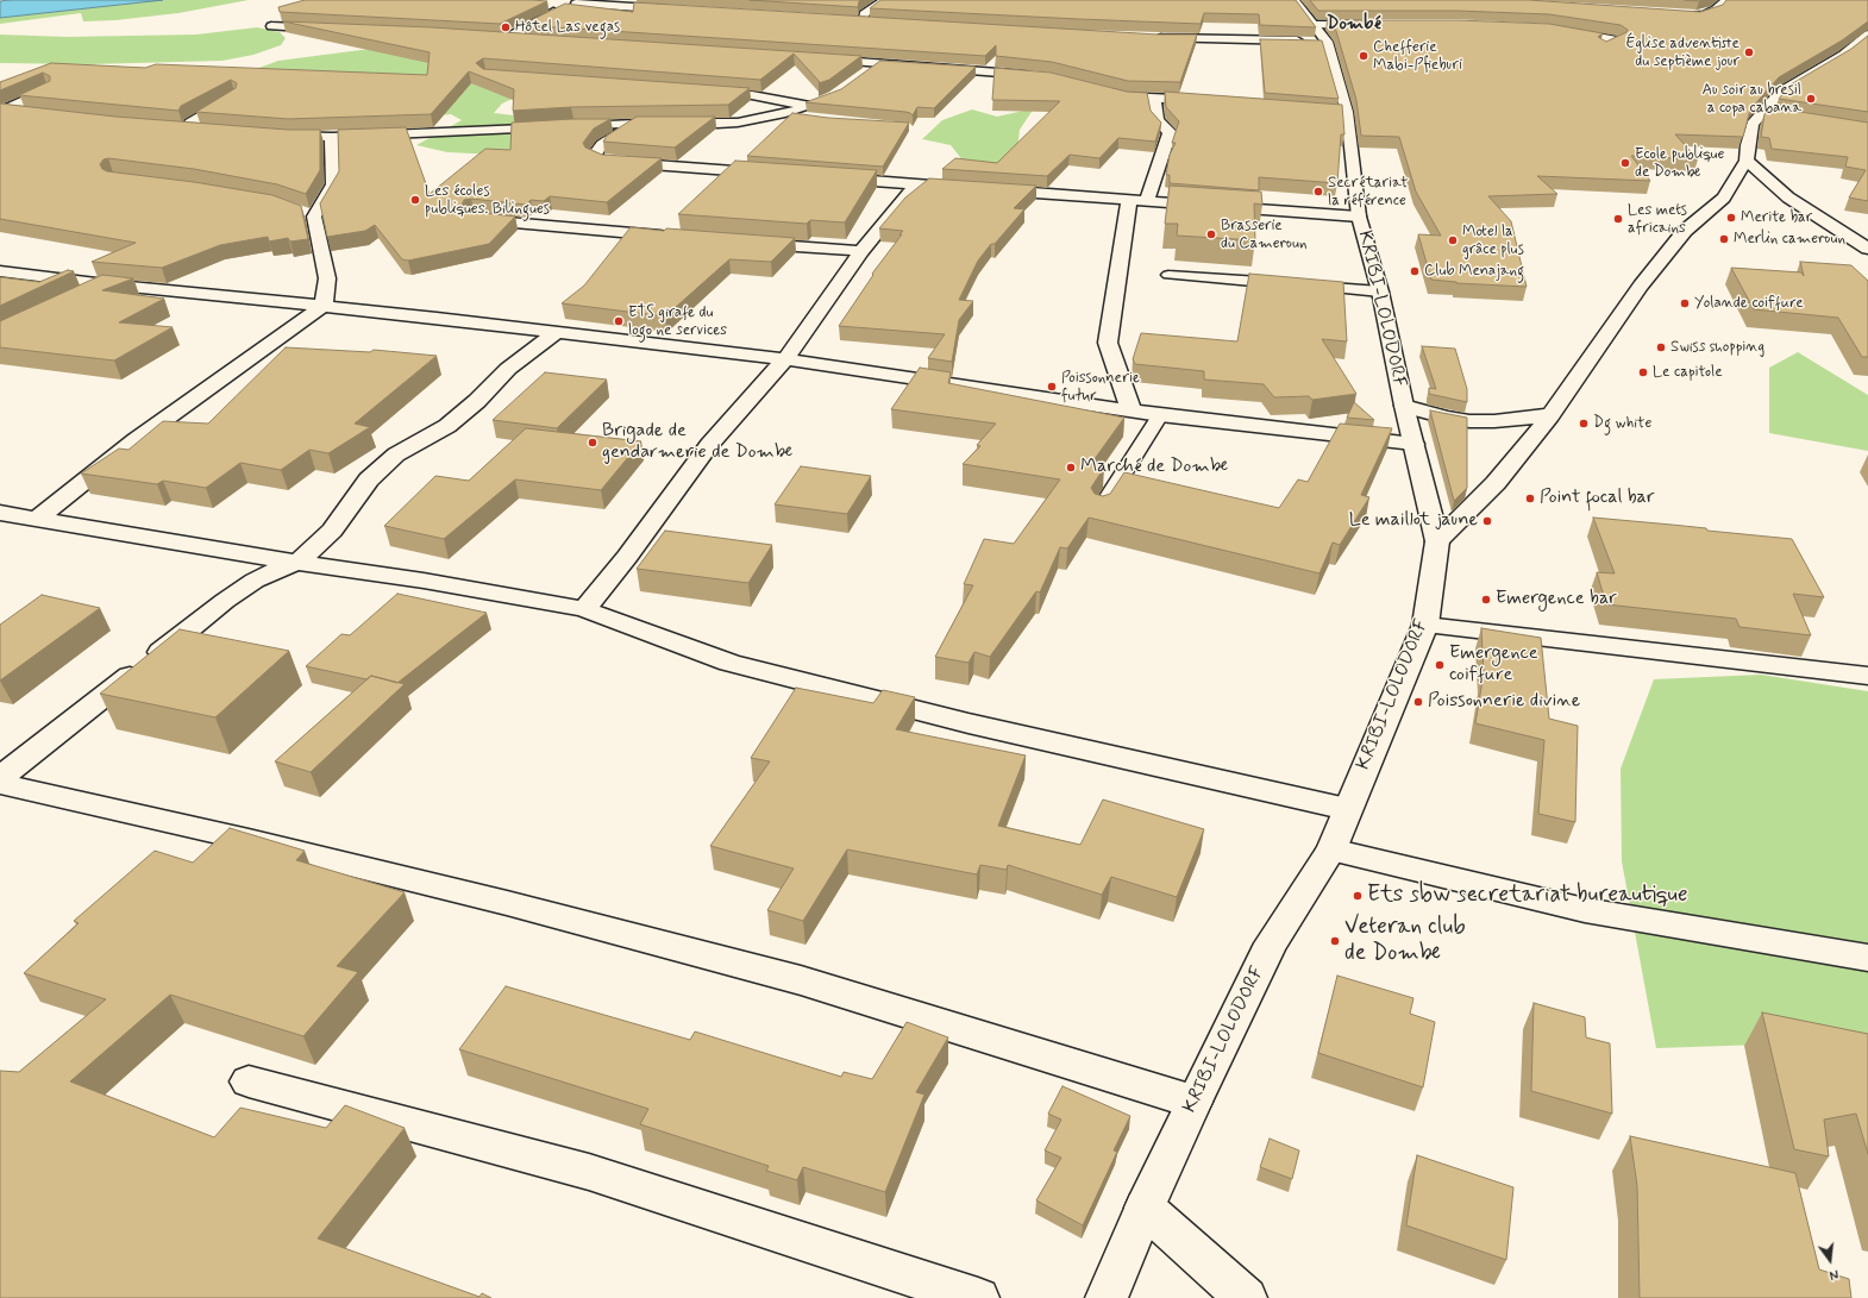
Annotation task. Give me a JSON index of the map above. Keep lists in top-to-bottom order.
{
  "streets": {
    "street": ["KRIBI-LOLODORF"]
  },
  "districts": ["Dombé"],
  "places": [
    "Hôtel Las vegas",
    "Église adventiste du septième jour",
    "Chefferie Mabi-Pfieburi",
    "Au soir au bresil a copa cabana",
    "Ecole publique de Dombe",
    "Secrétariat la référence",
    "Les écoles publiques. Bilingues",
    "Merite bar",
    "Les mets africains",
    "Brasserie du Cameroun",
    "Merlin cameroun",
    "Motel la grâce plus",
    "Club Menajang",
    "Yolande coiffure",
    "ETS girafe du logo ne services",
    "Swiss shopping",
    "Le capitole",
    "Poissonnerie futur",
    "Dg white",
    "Brigade de gendarmerie de Dombe",
    "Marché de Dombe",
    "Point focal bar",
    "Le maillot jaune",
    "Emergence bar",
    "Emergence coiffure",
    "Poissonnerie divine",
    "Ets sbw secretariat bureautique",
    "Veteran club de Dombe"
  ],
  "north": "bottom"
}
